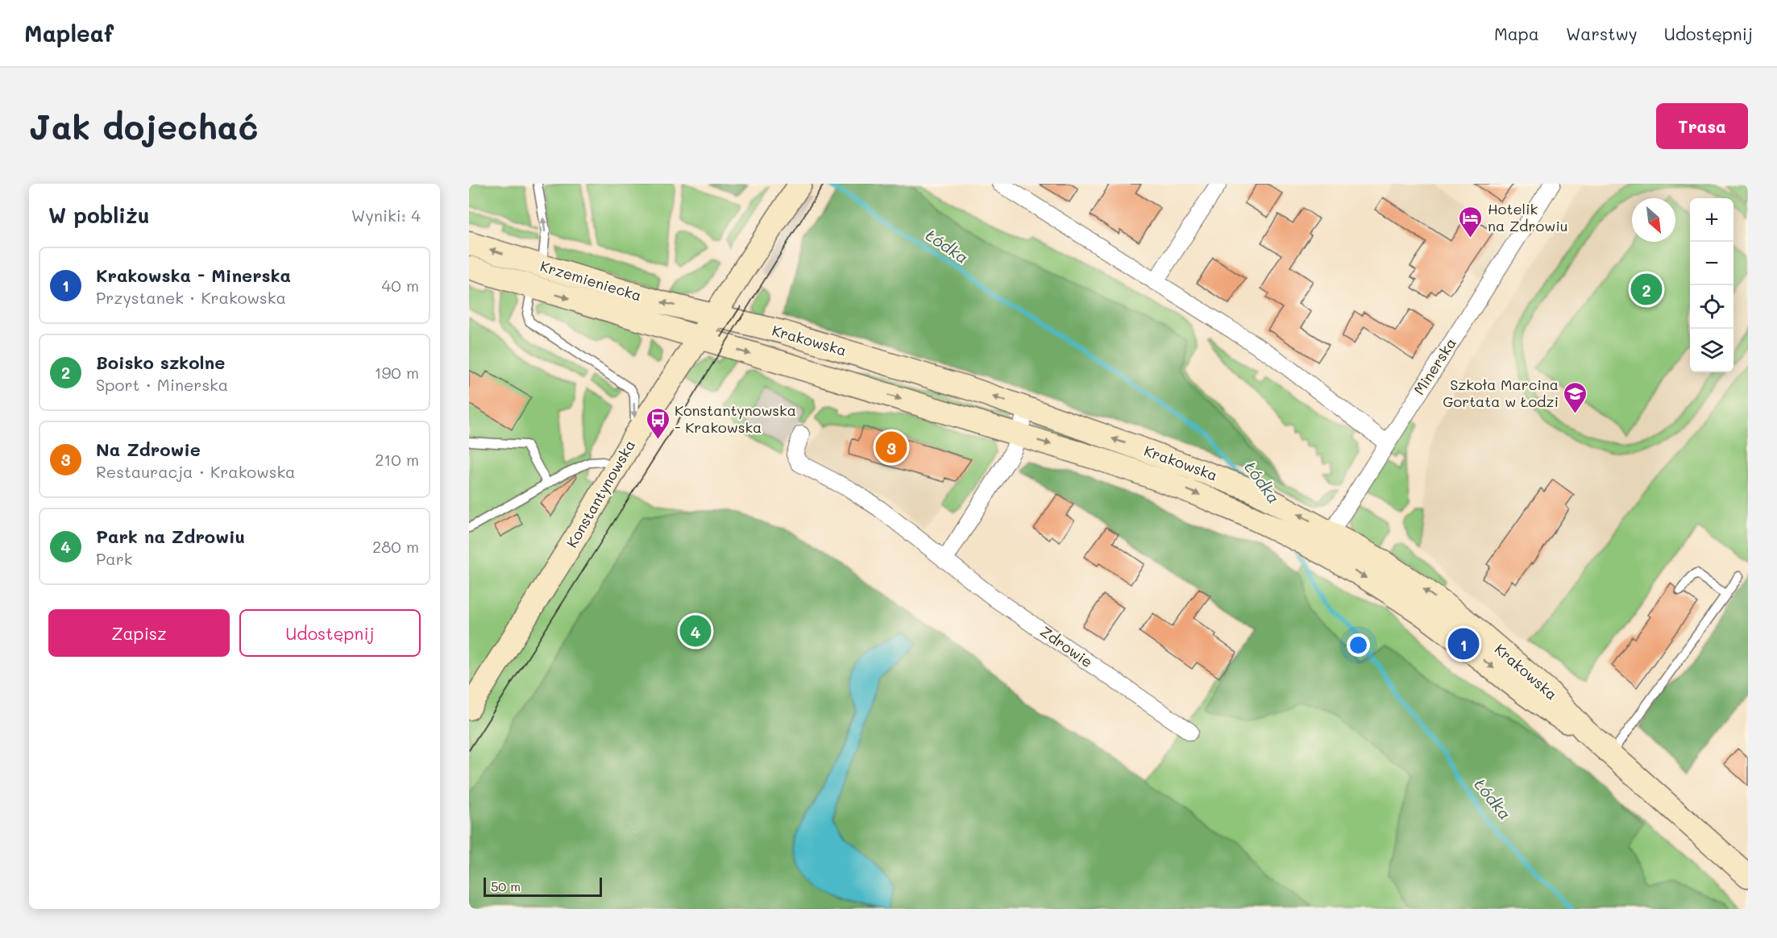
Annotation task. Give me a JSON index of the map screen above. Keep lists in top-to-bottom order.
{
  "streets": {
    "main road": ["Krzemieniecka", "Krakowska", "Konstantynowska"],
    "street": ["Minerska", "Zdrowie"]
  },
  "crossings": [
    ["Krzemieniecka", "Krakowska"],
    ["Krzemieniecka", "Konstantynowska"],
    ["Krakowska", "Minerska"],
    ["Krakowska", "Konstantynowska"]
  ],
  "water": ["Łódka"],
  "places": {
    "hotel": ["Hotelik na Zdrowiu"],
    "school or university": ["Szkoła Marcina Gortata w Łodzi"],
    "bus stop": ["Konstantynowska - Krakowska"]
  },
  "scale_bar": "50 m",
  "north": "bottom right",
  "page": {
    "header": "Mapleaf",
    "nav": ["Mapa", "Warstwy", "Udostępnij"],
    "buttons": [
      "Trasa",
      ["Zapisz", "Udostępnij"]
    ],
    "title": "Jak dojechać",
    "heading": ["W pobliżu", "Wyniki: 4"],
    "map_buttons": ["+", "−"],
    "list": [
      {
        "mark": "1",
        "name": "Krakowska - Minerska",
        "note": "Przystanek · Krakowska",
        "value": "40 m"
      },
      {
        "mark": "2",
        "name": "Boisko szkolne",
        "note": "Sport · Minerska",
        "value": "190 m"
      },
      {
        "mark": "3",
        "name": "Na Zdrowie",
        "note": "Restauracja · Krakowska",
        "value": "210 m"
      },
      {
        "mark": "4",
        "name": "Park na Zdrowiu",
        "note": "Park",
        "value": "280 m"
      }
    ],
    "pins": [
      "2",
      "3",
      "4",
      "1"
    ],
    "scale": "50 m"
  }
}
